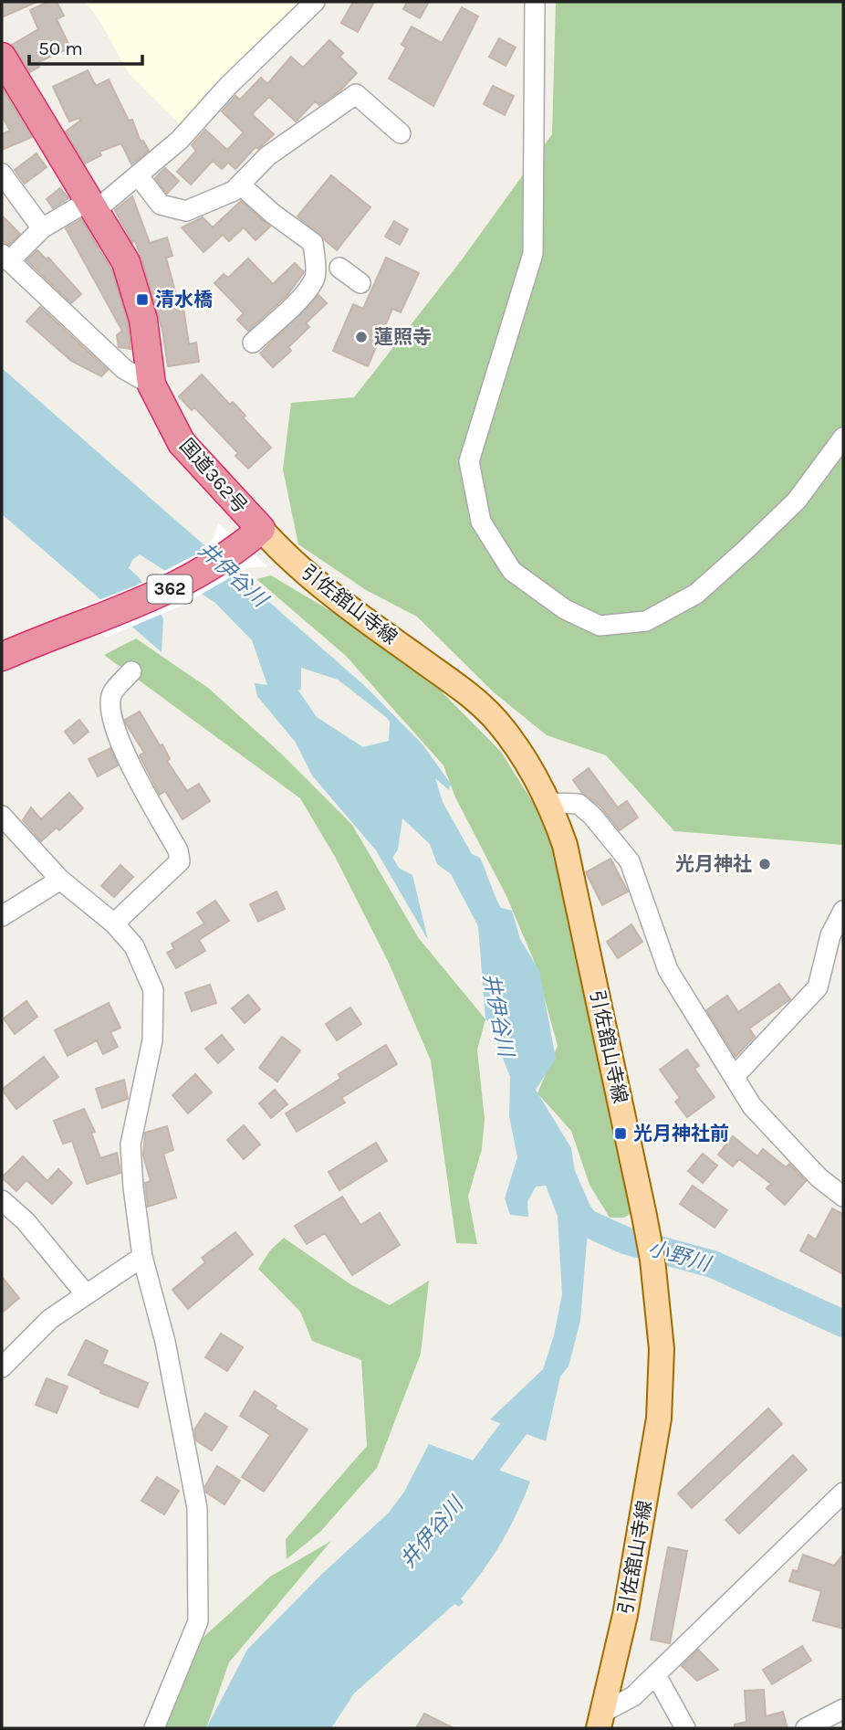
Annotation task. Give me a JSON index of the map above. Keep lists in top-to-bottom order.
{
  "streets": {
    "highway": ["国道362号", "362"],
    "main road": ["引佐舘山寺線"]
  },
  "crossings": [
    ["国道362号", "引佐舘山寺線"]
  ],
  "water": ["井伊谷川", "小野川"],
  "places": {
    "transit": ["清水橋", "光月神社前"],
    "other": ["蓮照寺", "光月神社"]
  },
  "scale_bar": "50 m"
}
